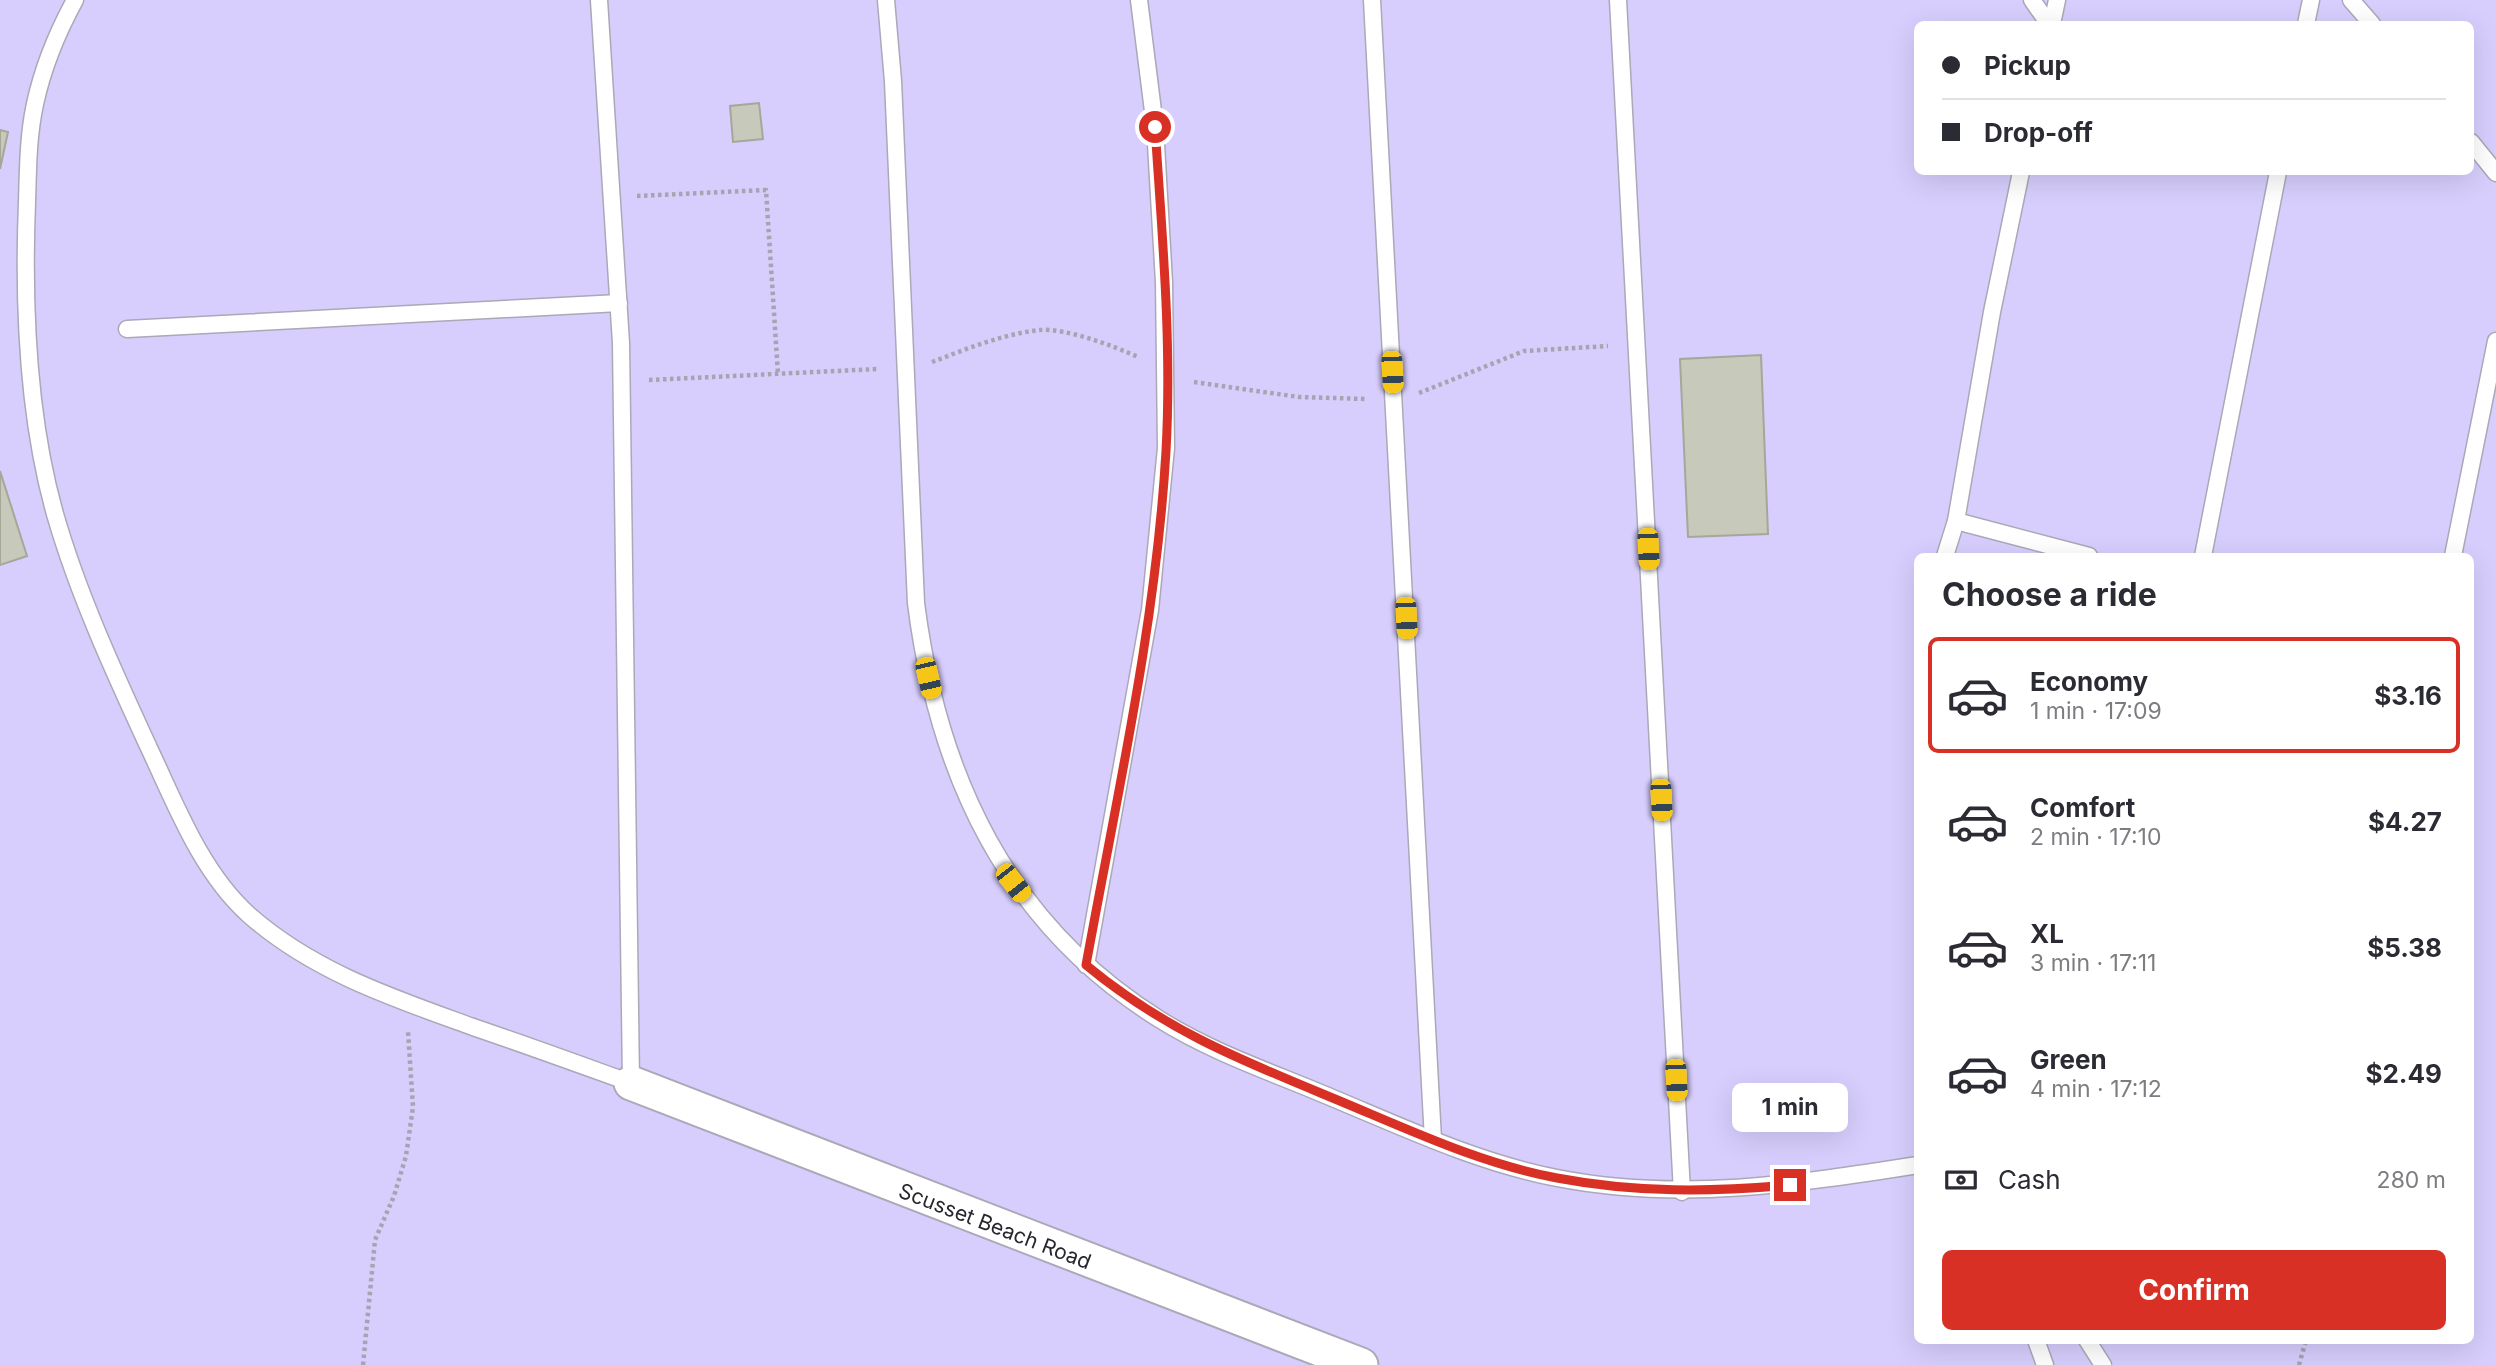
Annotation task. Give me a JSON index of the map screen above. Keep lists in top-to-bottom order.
{
  "streets": {
    "street": ["Scusset Beach Road"]
  },
  "page": {
    "banner": ["Pickup", "Drop-off"],
    "heading": "Choose a ride",
    "list": [
      {
        "name": "Economy",
        "note": "1 min · 17:09",
        "value": "$3.16"
      },
      {
        "name": "Comfort",
        "note": "2 min · 17:10",
        "value": "$4.27"
      },
      {
        "name": "XL",
        "note": "3 min · 17:11",
        "value": "$5.38"
      },
      {
        "name": "Green",
        "note": "4 min · 17:12",
        "value": "$2.49"
      }
    ],
    "bubble": "1 min",
    "pay": ["Cash", "280 m"],
    "buttons": "Confirm"
  }
}
